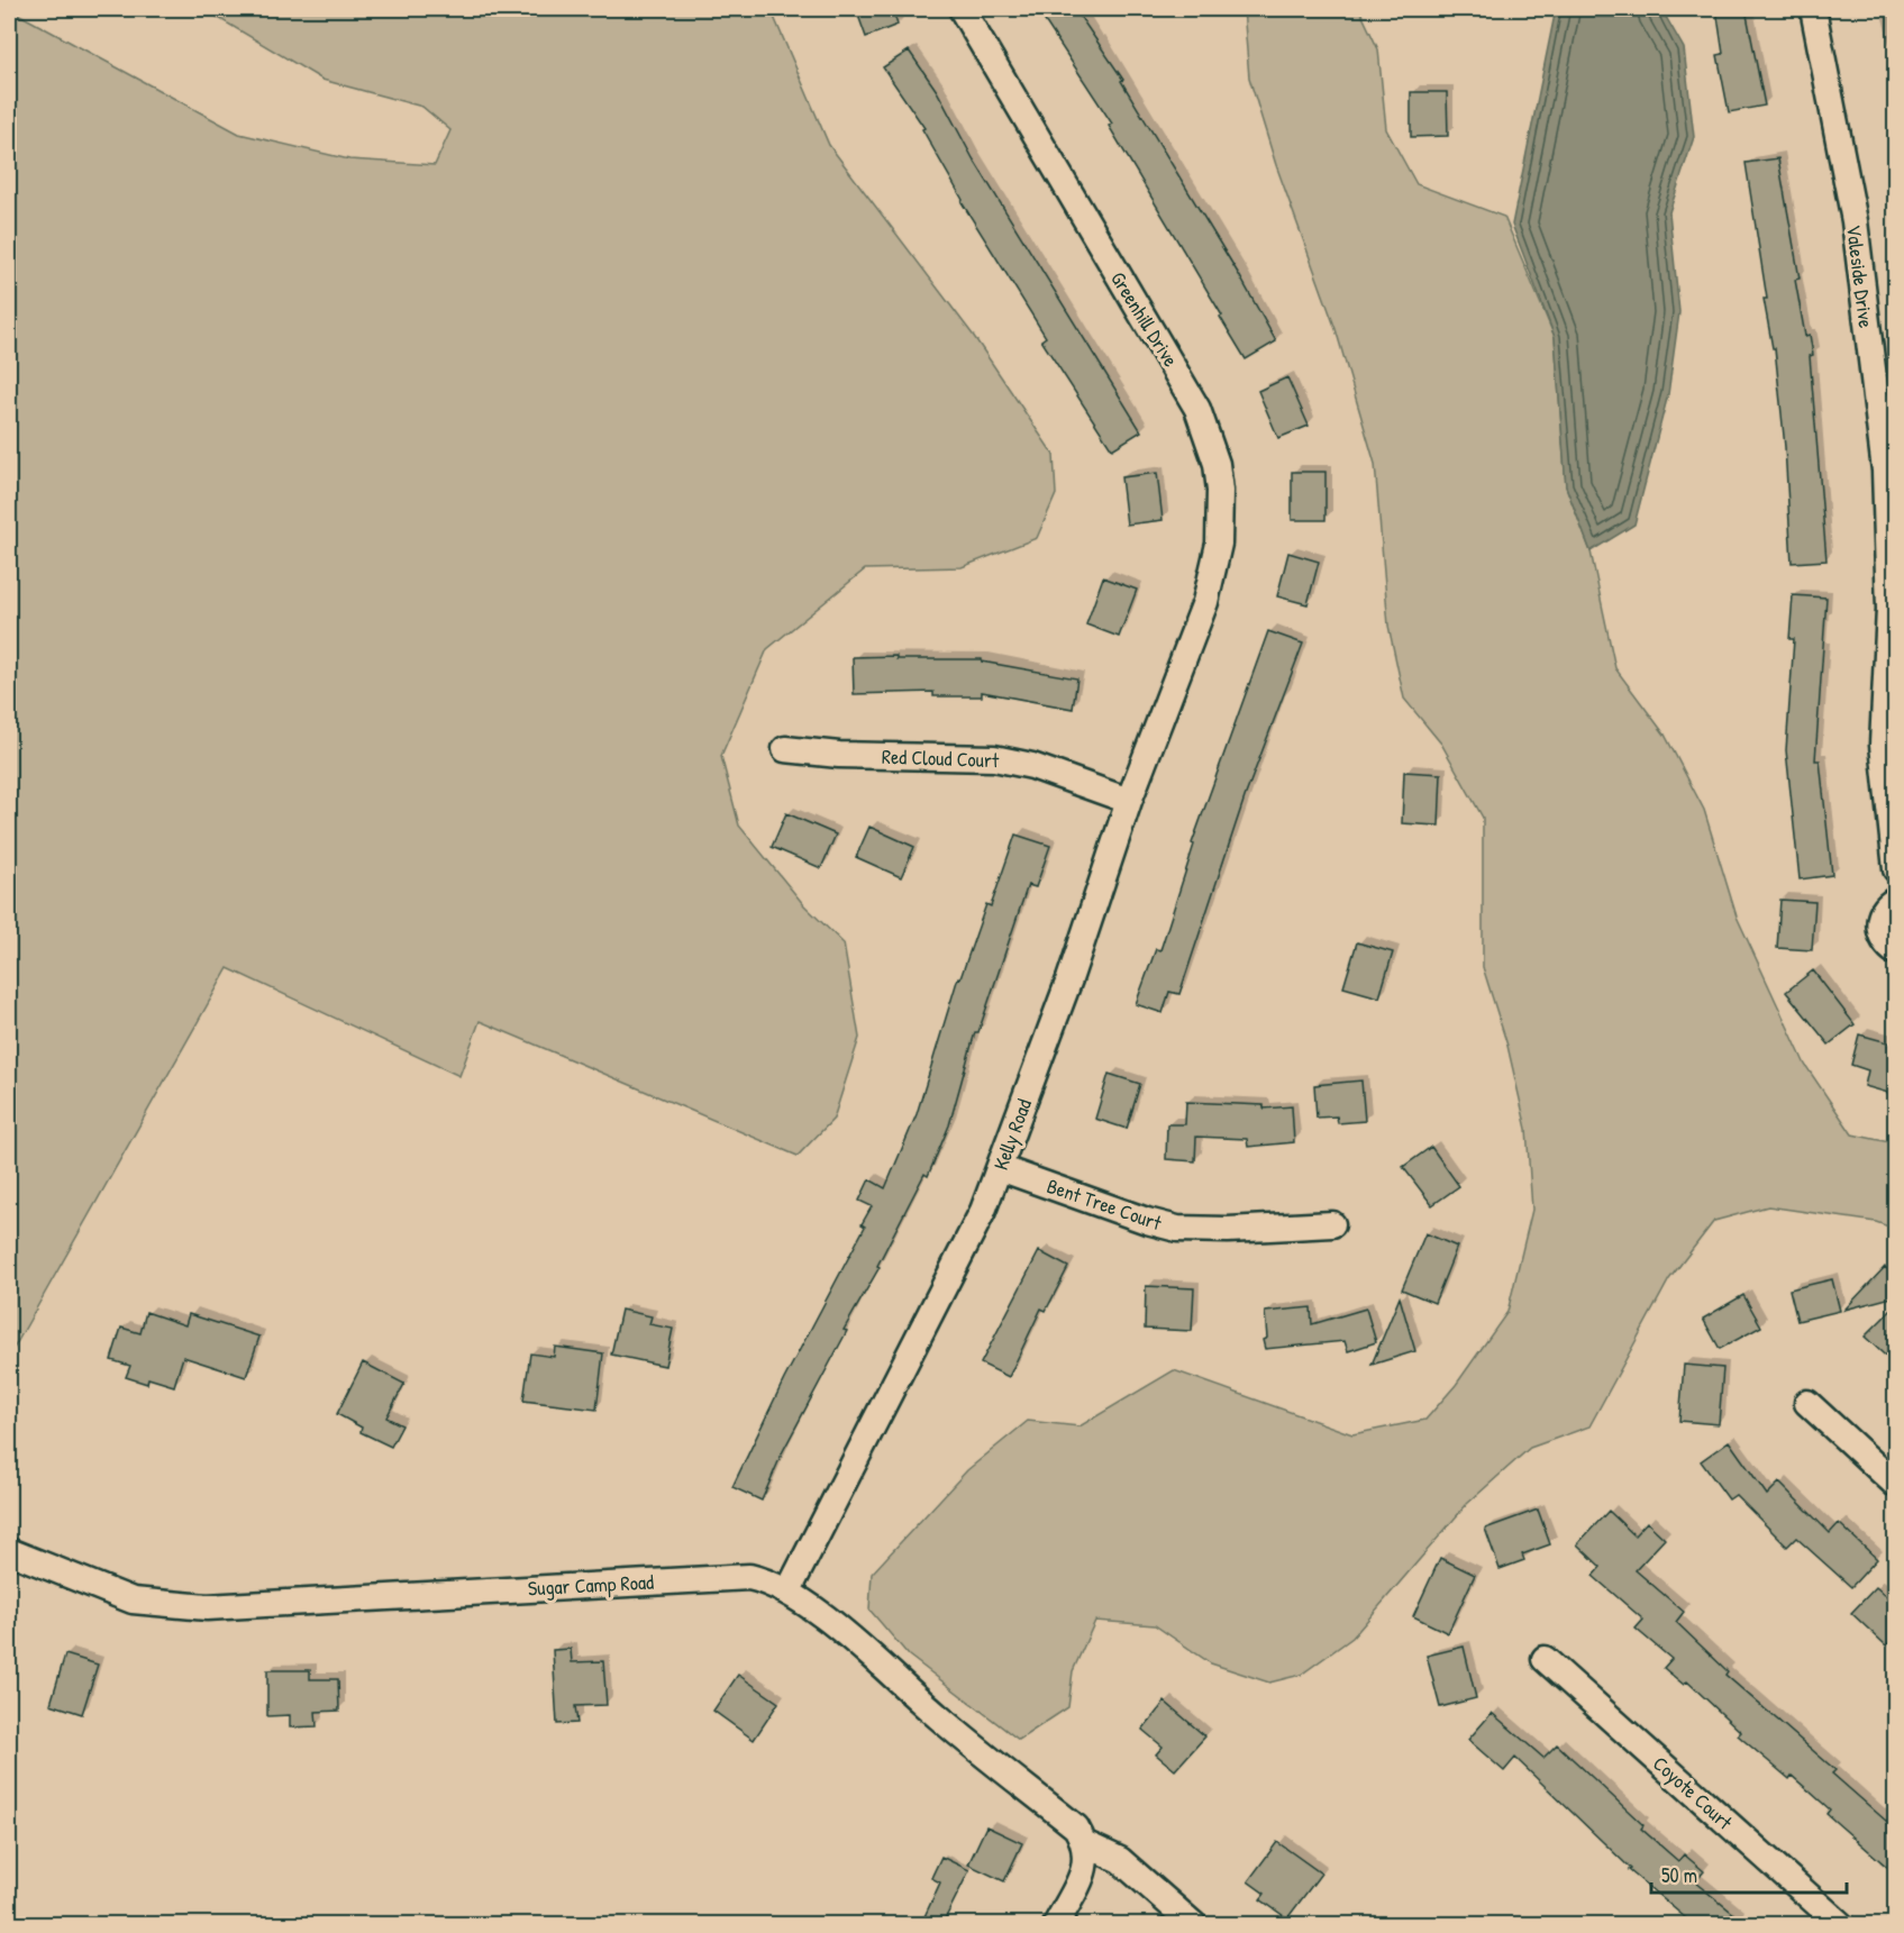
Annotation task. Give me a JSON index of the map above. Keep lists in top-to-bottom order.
{
  "streets": {
    "street": [
      "Valeside Drive",
      "Greenhill Drive",
      "Red Cloud Court",
      "Kelly Road",
      "Bent Tree Court",
      "Sugar Camp Road",
      "Coyote Court"
    ]
  },
  "crossings": [
    ["Greenhill Drive", "Kelly Road"],
    ["Red Cloud Court", "Kelly Road"],
    ["Kelly Road", "Bent Tree Court"],
    ["Kelly Road", "Sugar Camp Road"]
  ],
  "scale_bar": "50 m"
}
